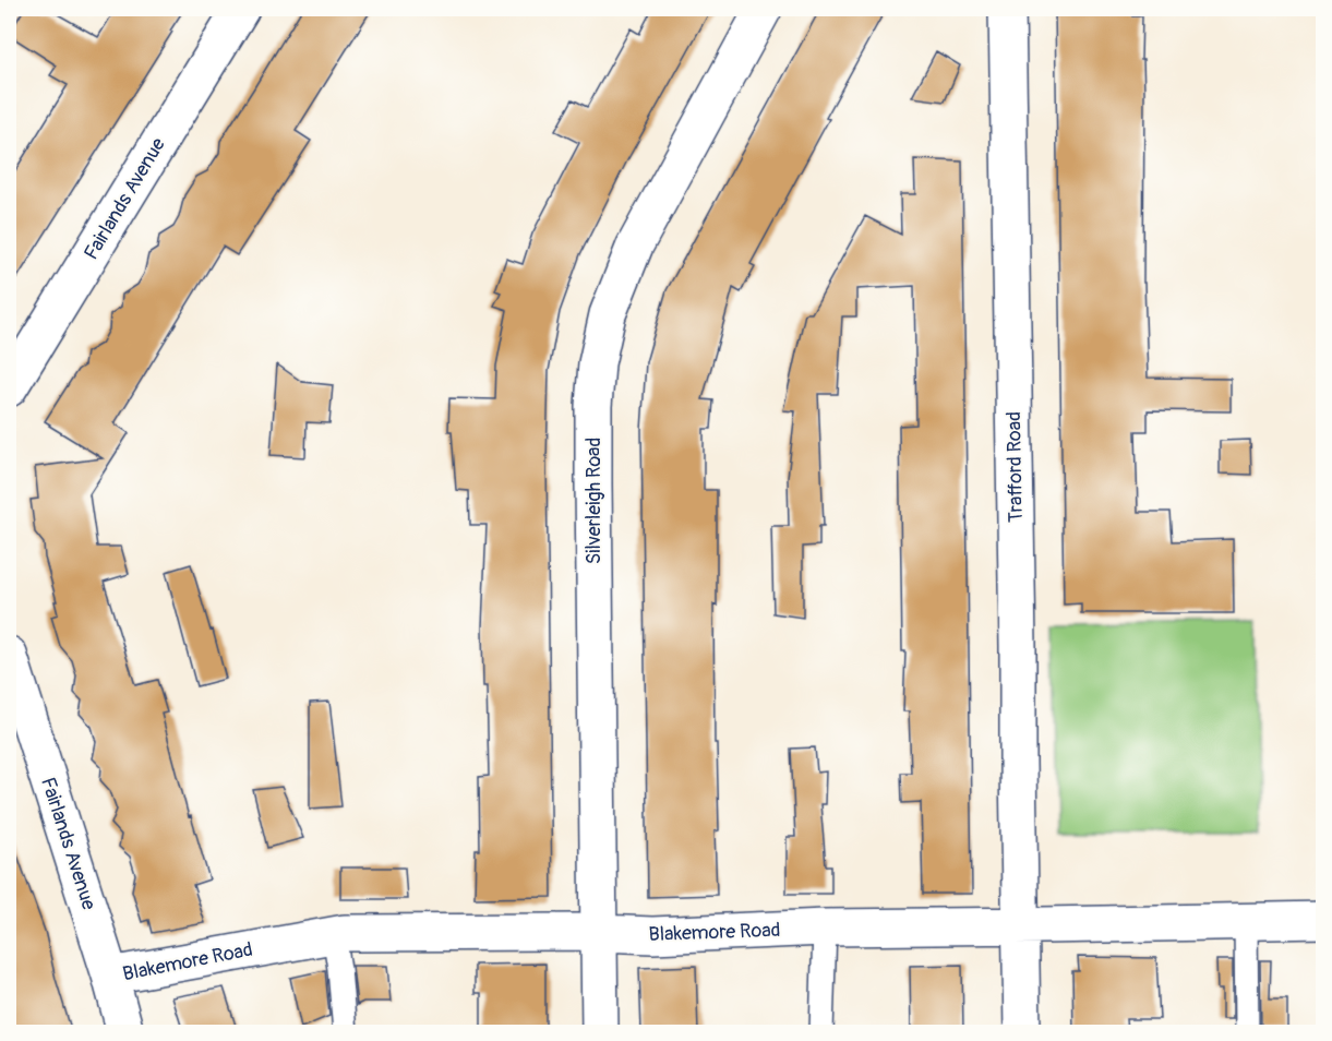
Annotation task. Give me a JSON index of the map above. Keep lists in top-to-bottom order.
{
  "streets": {
    "street": [
      "Fairlands Avenue",
      "Trafford Road",
      "Silverleigh Road",
      "Blakemore Road"
    ]
  },
  "crossings": [
    ["Fairlands Avenue", "Blakemore Road"],
    ["Trafford Road", "Blakemore Road"],
    ["Silverleigh Road", "Blakemore Road"]
  ]
}
